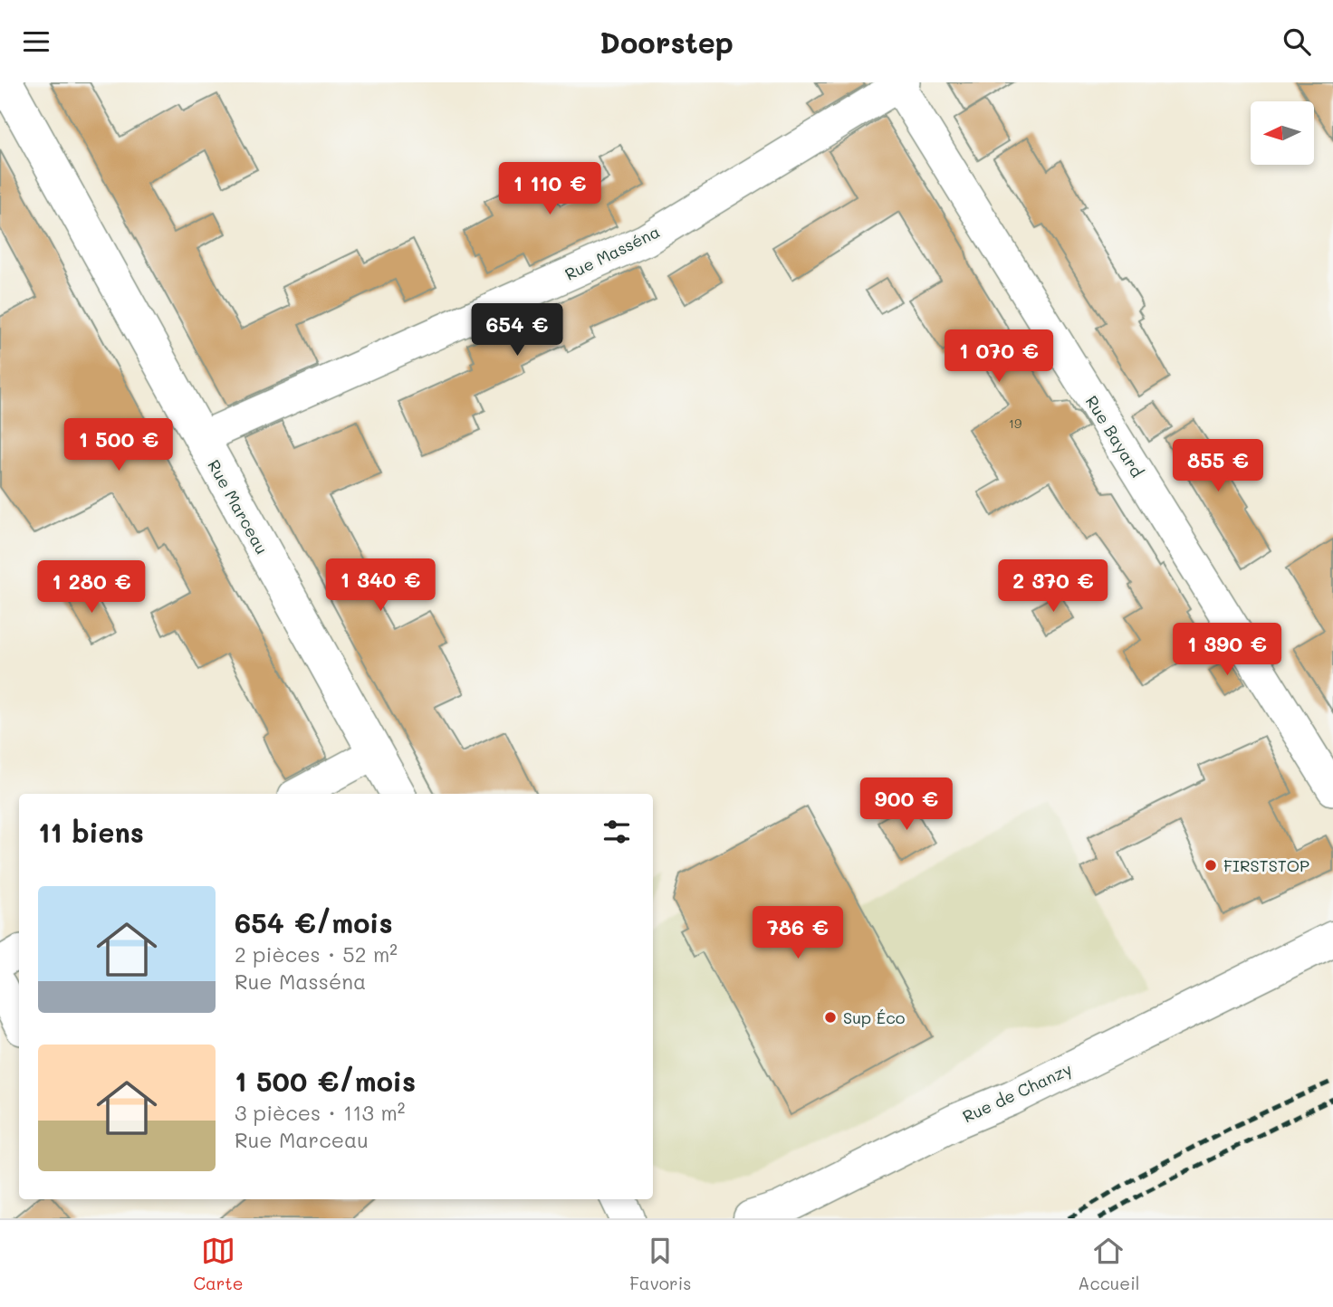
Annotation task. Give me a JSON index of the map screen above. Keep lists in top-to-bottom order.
{
  "streets": {
    "main road": ["Rue Marceau", "Rue de Chanzy"],
    "street": ["Rue Masséna", "Rue Bayard"]
  },
  "crossings": [
    ["Rue Masséna", "Rue Bayard"],
    ["Rue Masséna", "Rue Marceau"]
  ],
  "places": ["FIRSTSTOP", "Sup Éco"],
  "house_numbers": ["19"],
  "north": "left",
  "page": {
    "header": "Doorstep",
    "price": [
      "1 110 €",
      "654 €",
      "1 070 €",
      "1 500 €",
      "855 €",
      "1 340 €",
      "2 370 €",
      "1 280 €",
      "1 390 €",
      "900 €",
      "786 €"
    ],
    "heading": "11 biens",
    "list": [
      {
        "name": "654 €/mois",
        "note": "2 pièces · 52 m² · Rue Masséna"
      },
      {
        "name": "1 500 €/mois",
        "note": "3 pièces · 113 m² · Rue Marceau"
      }
    ],
    "tabs": ["Carte", "Favoris", "Accueil"]
  }
}
